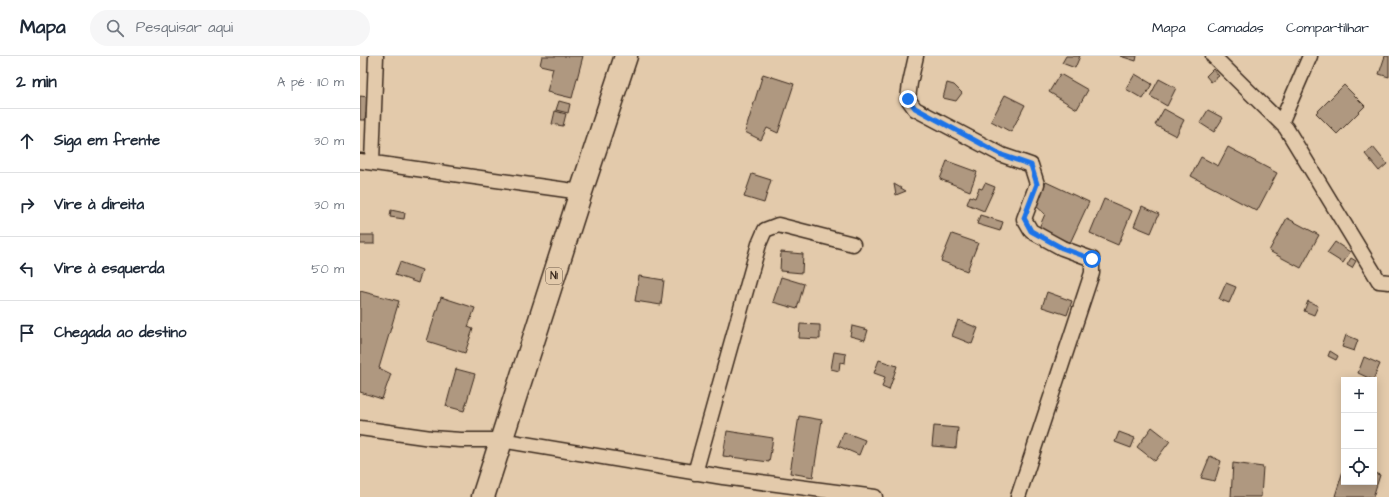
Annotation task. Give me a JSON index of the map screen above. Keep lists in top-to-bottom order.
{
  "streets": {
    "highway": ["N1"]
  },
  "page": {
    "header": "Mapa",
    "search": "Pesquisar aqui",
    "nav": ["Mapa", "Camadas", "Compartilhar"],
    "heading": ["2 min", "A pé · 110 m"],
    "list": [
      ["Siga em frente", "30 m"],
      ["Vire à direita", "30 m"],
      ["Vire à esquerda", "50 m"],
      "Chegada ao destino"
    ],
    "map_buttons": ["+", "−"]
  }
}
